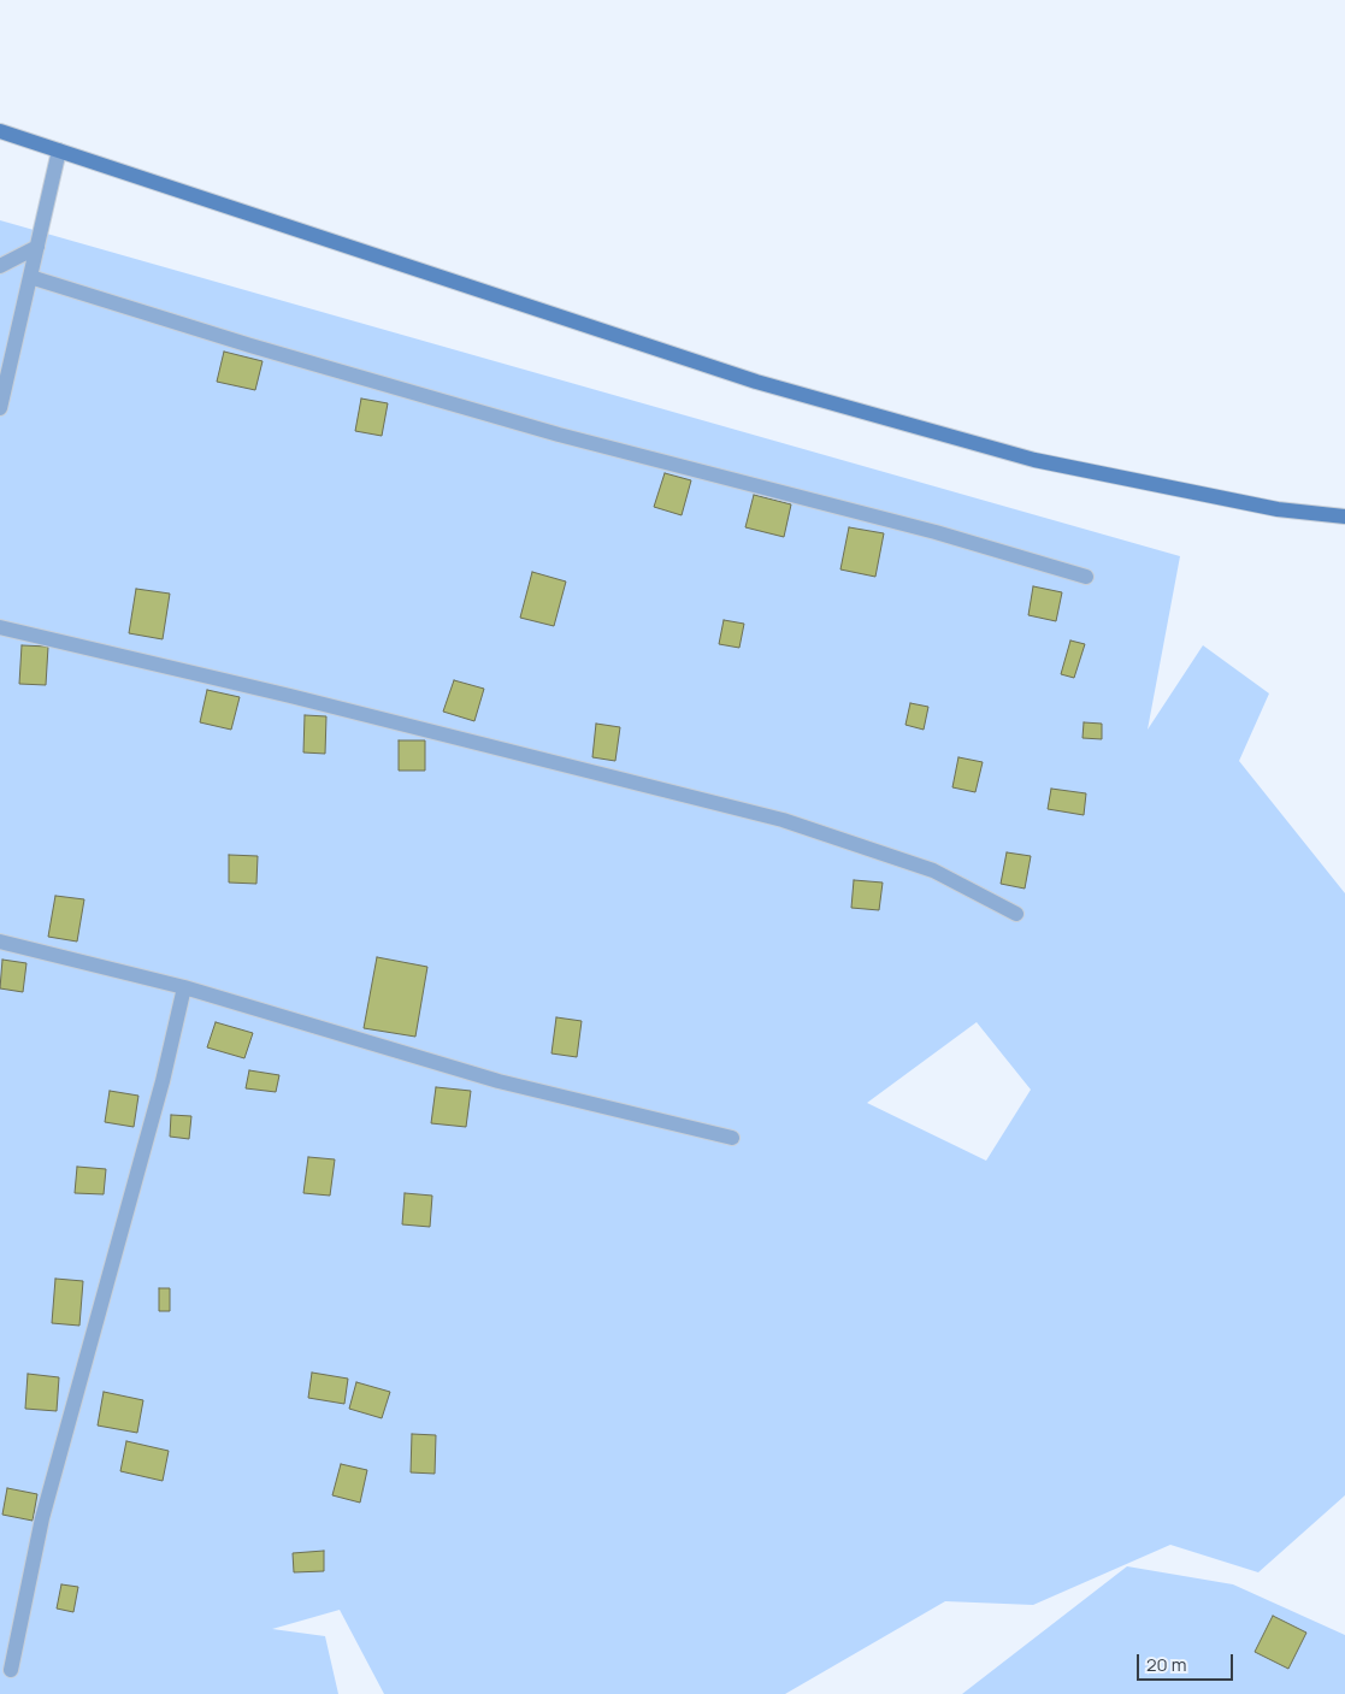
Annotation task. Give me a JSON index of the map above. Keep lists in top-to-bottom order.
{
  "scale_bar": "20 m"
}
